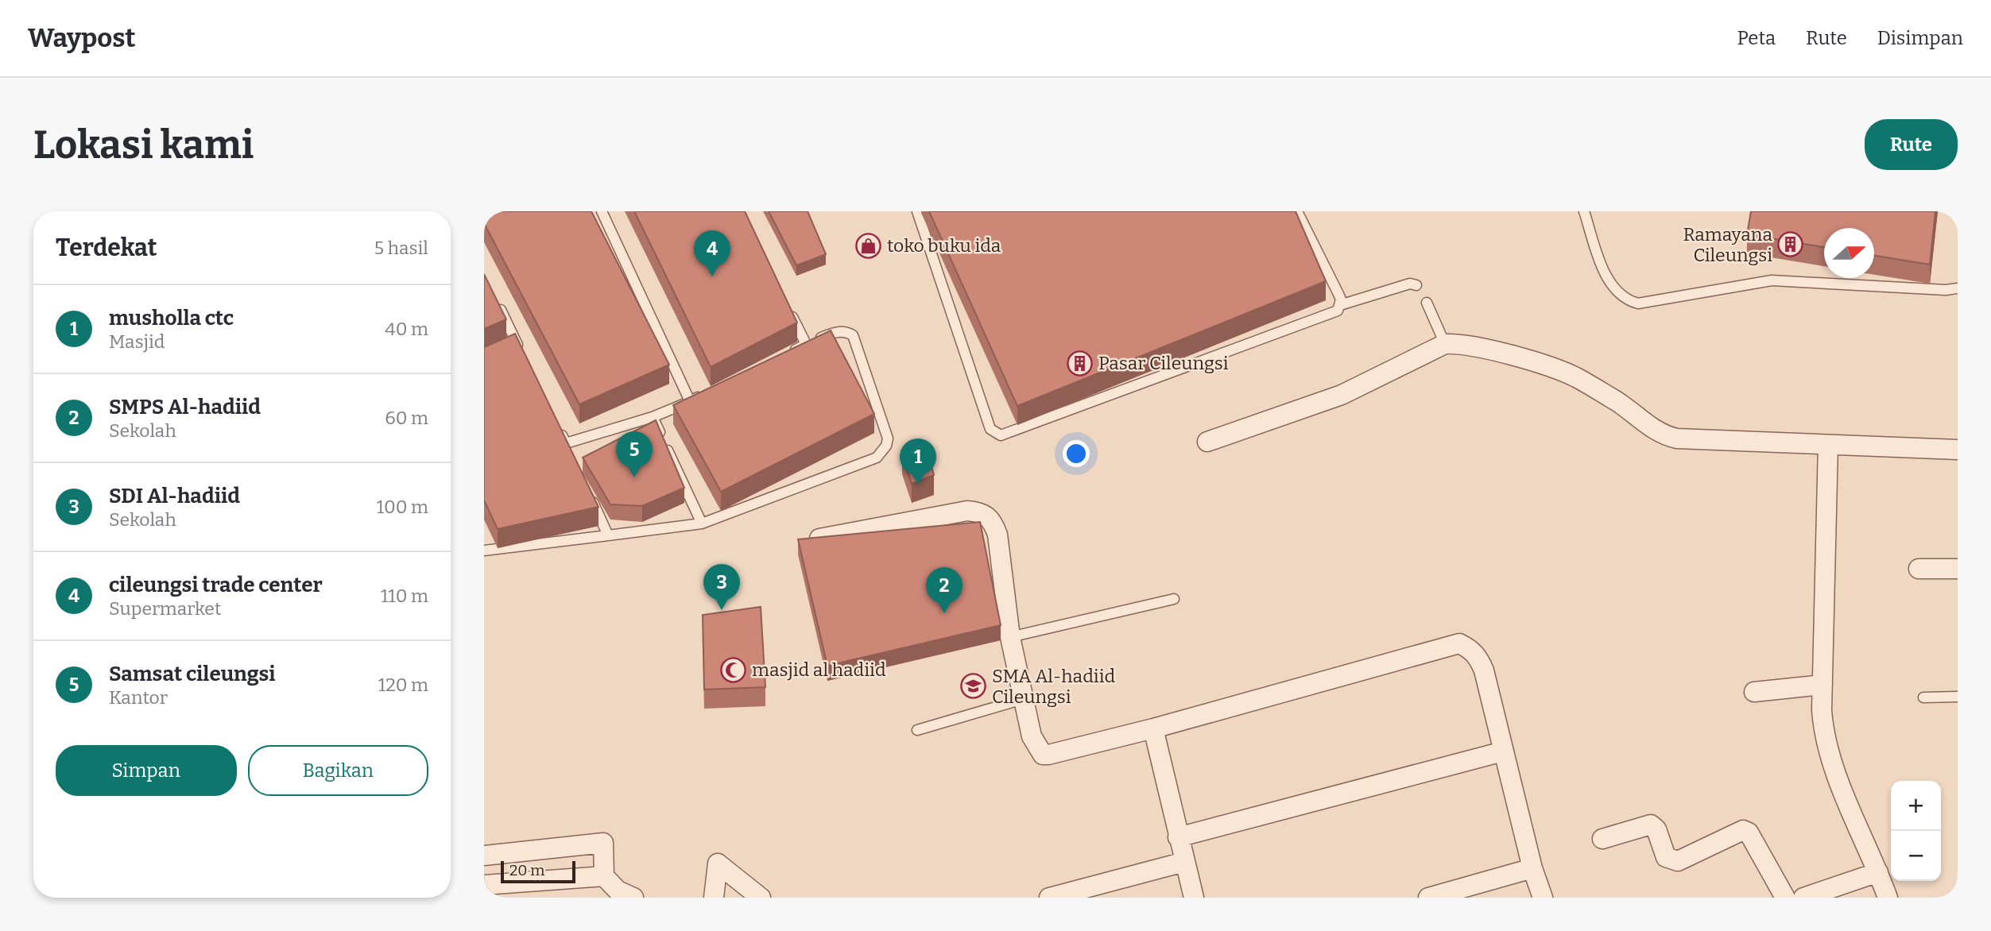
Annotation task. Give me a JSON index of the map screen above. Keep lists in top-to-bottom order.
{
  "places": {
    "building": ["Ramayana Cileungsi", "Pasar Cileungsi"],
    "shop": ["toko buku ida"],
    "mosque": ["masjid al hadiid"],
    "school or university": ["SMA Al-hadiid Cileungsi"]
  },
  "scale_bar": "20 m",
  "north": "right",
  "page": {
    "header": "Waypost",
    "nav": ["Peta", "Rute", "Disimpan"],
    "buttons": [
      "Rute",
      ["Simpan", "Bagikan"]
    ],
    "title": "Lokasi kami",
    "heading": ["Terdekat", "5 hasil"],
    "pins": [
      "4",
      "5",
      "1",
      "3",
      "2"
    ],
    "list": [
      {
        "mark": "1",
        "name": "musholla ctc",
        "note": "Masjid",
        "value": "40 m"
      },
      {
        "mark": "2",
        "name": "SMPS Al-hadiid",
        "note": "Sekolah",
        "value": "60 m"
      },
      {
        "mark": "3",
        "name": "SDI Al-hadiid",
        "note": "Sekolah",
        "value": "100 m"
      },
      {
        "mark": "4",
        "name": "cileungsi trade center",
        "note": "Supermarket",
        "value": "110 m"
      },
      {
        "mark": "5",
        "name": "Samsat cileungsi",
        "note": "Kantor",
        "value": "120 m"
      }
    ],
    "map_buttons": ["+", "−"],
    "scale": "20 m"
  }
}
